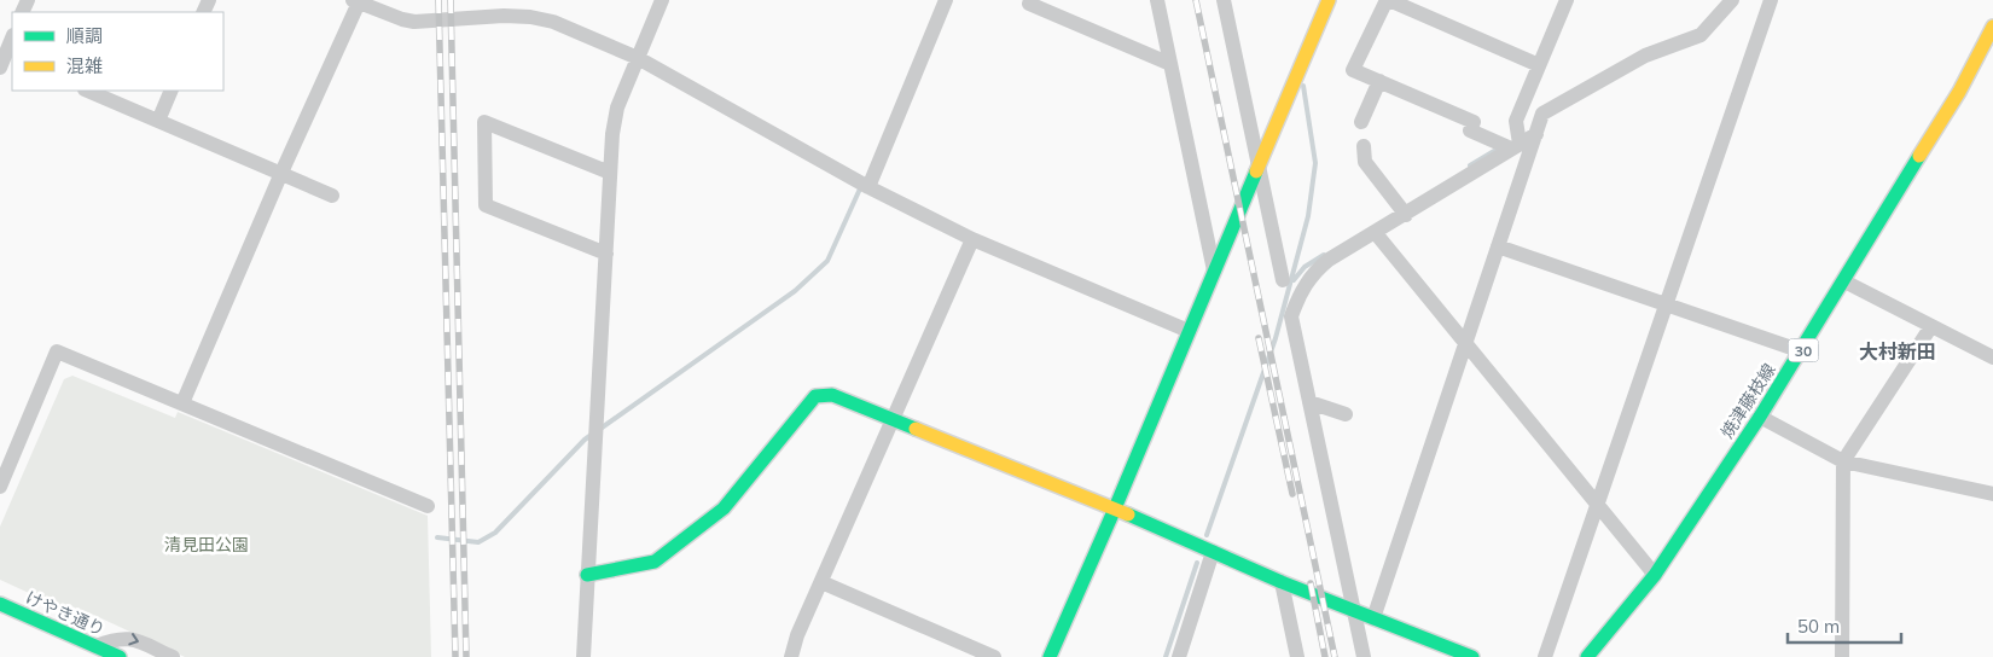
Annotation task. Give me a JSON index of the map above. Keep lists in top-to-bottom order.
{
  "streets": {
    "street": ["30", "焼津藤枝線", "けやき通り"]
  },
  "districts": ["大村新田"],
  "parks": ["清見田公園"],
  "legend": ["順調", "混雑"],
  "scale_bar": "50 m"
}
